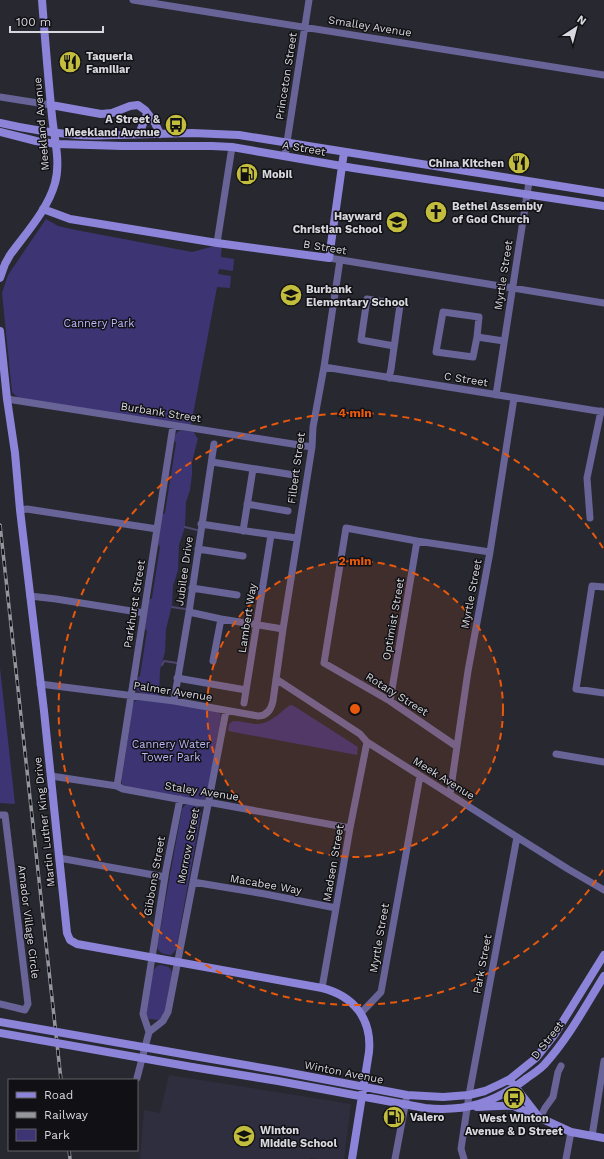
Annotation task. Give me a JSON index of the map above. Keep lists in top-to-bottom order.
{
  "streets": {
    "main road": [
      "Meekland Avenue",
      "A Street",
      "B Street",
      "Martin Luther King Drive",
      "D Street",
      "Winton Avenue"
    ],
    "street": [
      "Smalley Avenue",
      "Princeton Street",
      "Myrtle Street",
      "C Street",
      "Burbank Street",
      "Filbert Street",
      "Jubilee Drive",
      "Parkhurst Street",
      "Lambert Way",
      "Optimist Street",
      "Palmer Avenue",
      "Rotary Street",
      "Meek Avenue",
      "Staley Avenue",
      "Morrow Street",
      "Madsen Street",
      "Gibbons Street",
      "Macabee Way",
      "Amador Village Circle",
      "Park Street"
    ]
  },
  "crossings": [
    ["Smalley Avenue", "Princeton Street"],
    ["Princeton Street", "A Street"],
    ["Meekland Avenue", "B Street"],
    ["A Street", "Myrtle Street"],
    ["B Street", "Myrtle Street"],
    ["B Street", "Filbert Street"],
    ["Myrtle Street", "C Street"],
    ["Myrtle Street", "Rotary Street"],
    ["Myrtle Street", "Meek Avenue"],
    ["Myrtle Street", "Martin Luther King Drive"],
    ["C Street", "Filbert Street"],
    ["Burbank Street", "Filbert Street"],
    ["Burbank Street", "Parkhurst Street"],
    ["Burbank Street", "Martin Luther King Drive"],
    ["Filbert Street", "Palmer Avenue"],
    ["Filbert Street", "Meek Avenue"],
    ["Jubilee Drive", "Palmer Avenue"],
    ["Parkhurst Street", "Palmer Avenue"],
    ["Parkhurst Street", "Staley Avenue"],
    ["Optimist Street", "Rotary Street"],
    ["Palmer Avenue", "Meek Avenue"],
    ["Palmer Avenue", "Martin Luther King Drive"],
    ["Palmer Avenue", "Morrow Street"],
    ["Meek Avenue", "Madsen Street"],
    ["Meek Avenue", "Park Street"],
    ["Staley Avenue", "Martin Luther King Drive"],
    ["Staley Avenue", "Morrow Street"],
    ["Staley Avenue", "Madsen Street"],
    ["Staley Avenue", "Gibbons Street"],
    ["Martin Luther King Drive", "Morrow Street"],
    ["Martin Luther King Drive", "Madsen Street"],
    ["Martin Luther King Drive", "Gibbons Street"],
    ["Morrow Street", "Gibbons Street"],
    ["Morrow Street", "Macabee Way"],
    ["Madsen Street", "Macabee Way"],
    ["Park Street", "D Street"],
    ["Park Street", "Winton Avenue"],
    ["D Street", "Winton Avenue"]
  ],
  "parks": ["Cannery Park", "Cannery Water Tower Park"],
  "places": {
    "restaurant": ["Taqueria Familiar", "China Kitchen"],
    "bus stop": ["A Street & Meekland Avenue", "West Winton Avenue & D Street"],
    "fuel station": ["Mobil", "Valero"],
    "church": ["Bethel Assembly of God Church"],
    "school or university": ["Hayward Christian School", "Burbank Elementary School", "Winton Middle School"]
  },
  "legend": ["Road", "Railway", "Park"],
  "scale_bar": "100 m",
  "north": "top right",
  "rings": ["4 min", "2 min"]
}
